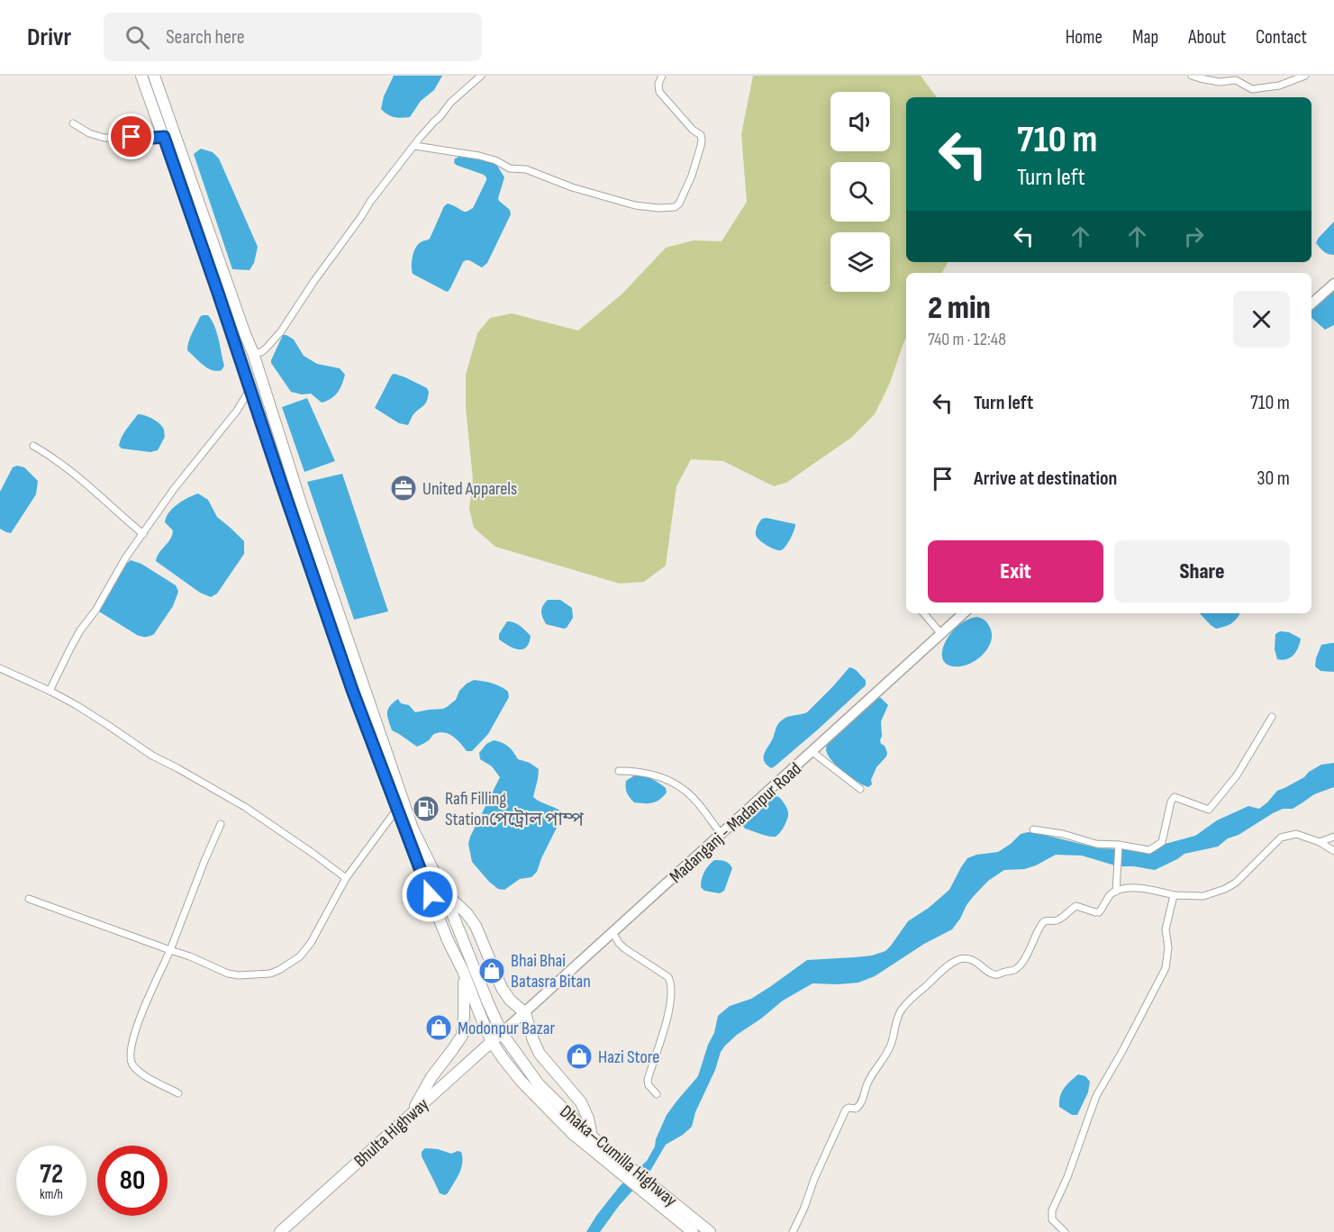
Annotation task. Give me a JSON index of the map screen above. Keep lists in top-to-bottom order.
{
  "streets": {
    "highway": ["Bhulta Highway", "Dhaka–Cumilla Highway"],
    "main road": ["Madanganj - Madanpur Road"]
  },
  "crossings": [
    ["Madanganj - Madanpur Road", "Bhulta Highway"],
    ["Madanganj - Madanpur Road", "Dhaka–Cumilla Highway"],
    ["Bhulta Highway", "Dhaka–Cumilla Highway"]
  ],
  "places": {
    "office": ["United Apparels"],
    "fuel station": ["Rafi Filling Stationপেট্রোল পাম্প"],
    "shop": ["Bhai Bhai Batasra Bitan", "Modonpur Bazar", "Hazi Store"]
  },
  "page": {
    "header": "Drivr",
    "search": "Search here",
    "nav": [
      "Home",
      "Map",
      "About",
      "Contact"
    ],
    "turn": ["710 m", "Turn left"],
    "heading": ["2 min", "740 m · 12:48"],
    "list": [
      {
        "name": "Turn left",
        "value": "710 m"
      },
      {
        "name": "Arrive at destination",
        "value": "30 m"
      }
    ],
    "buttons": ["Exit", "Share"],
    "speed": "72 km/h",
    "limit": "80"
  }
}
